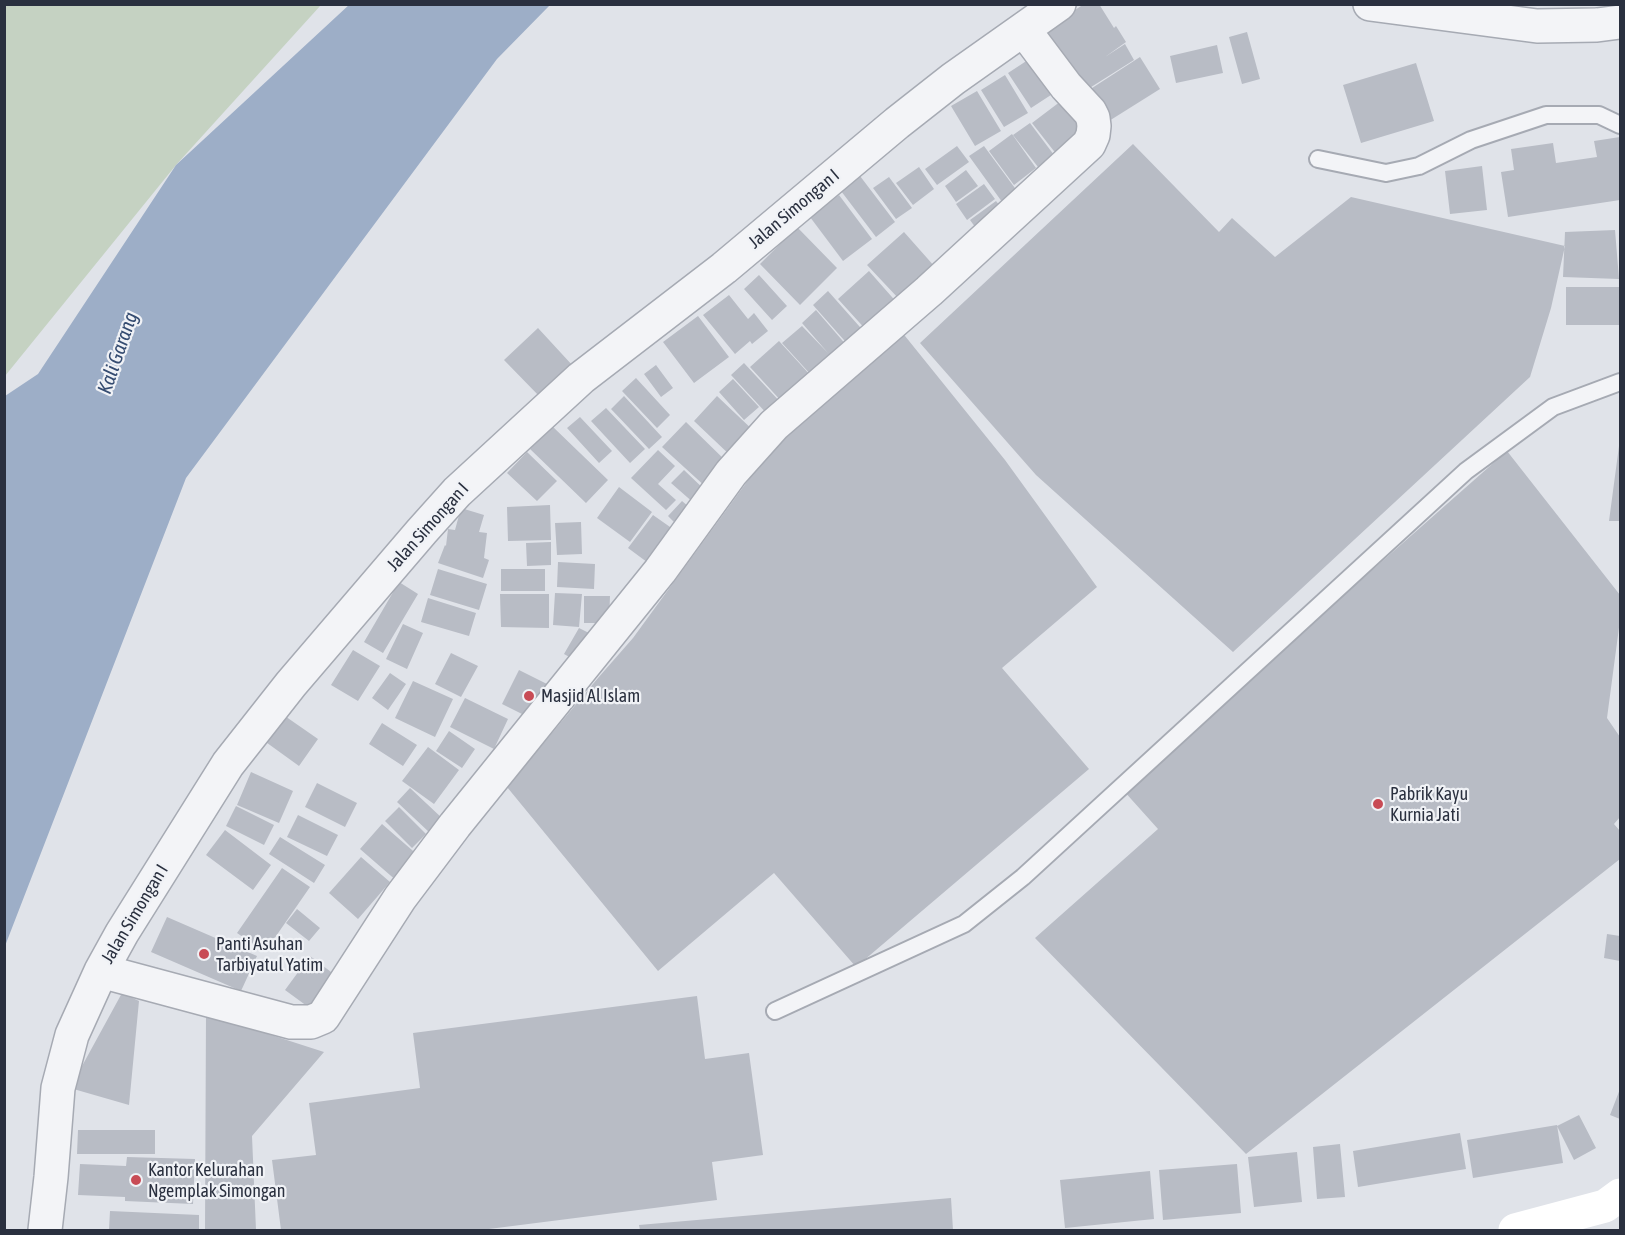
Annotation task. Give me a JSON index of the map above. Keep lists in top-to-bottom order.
{
  "streets": {
    "street": ["Jalan Simongan I"]
  },
  "water": ["Kali Garang"],
  "places": [
    "Masjid Al Islam",
    "Pabrik Kayu Kurnia Jati",
    "Panti Asuhan Tarbiyatul Yatim",
    "Kantor Kelurahan Ngemplak Simongan"
  ]
}
